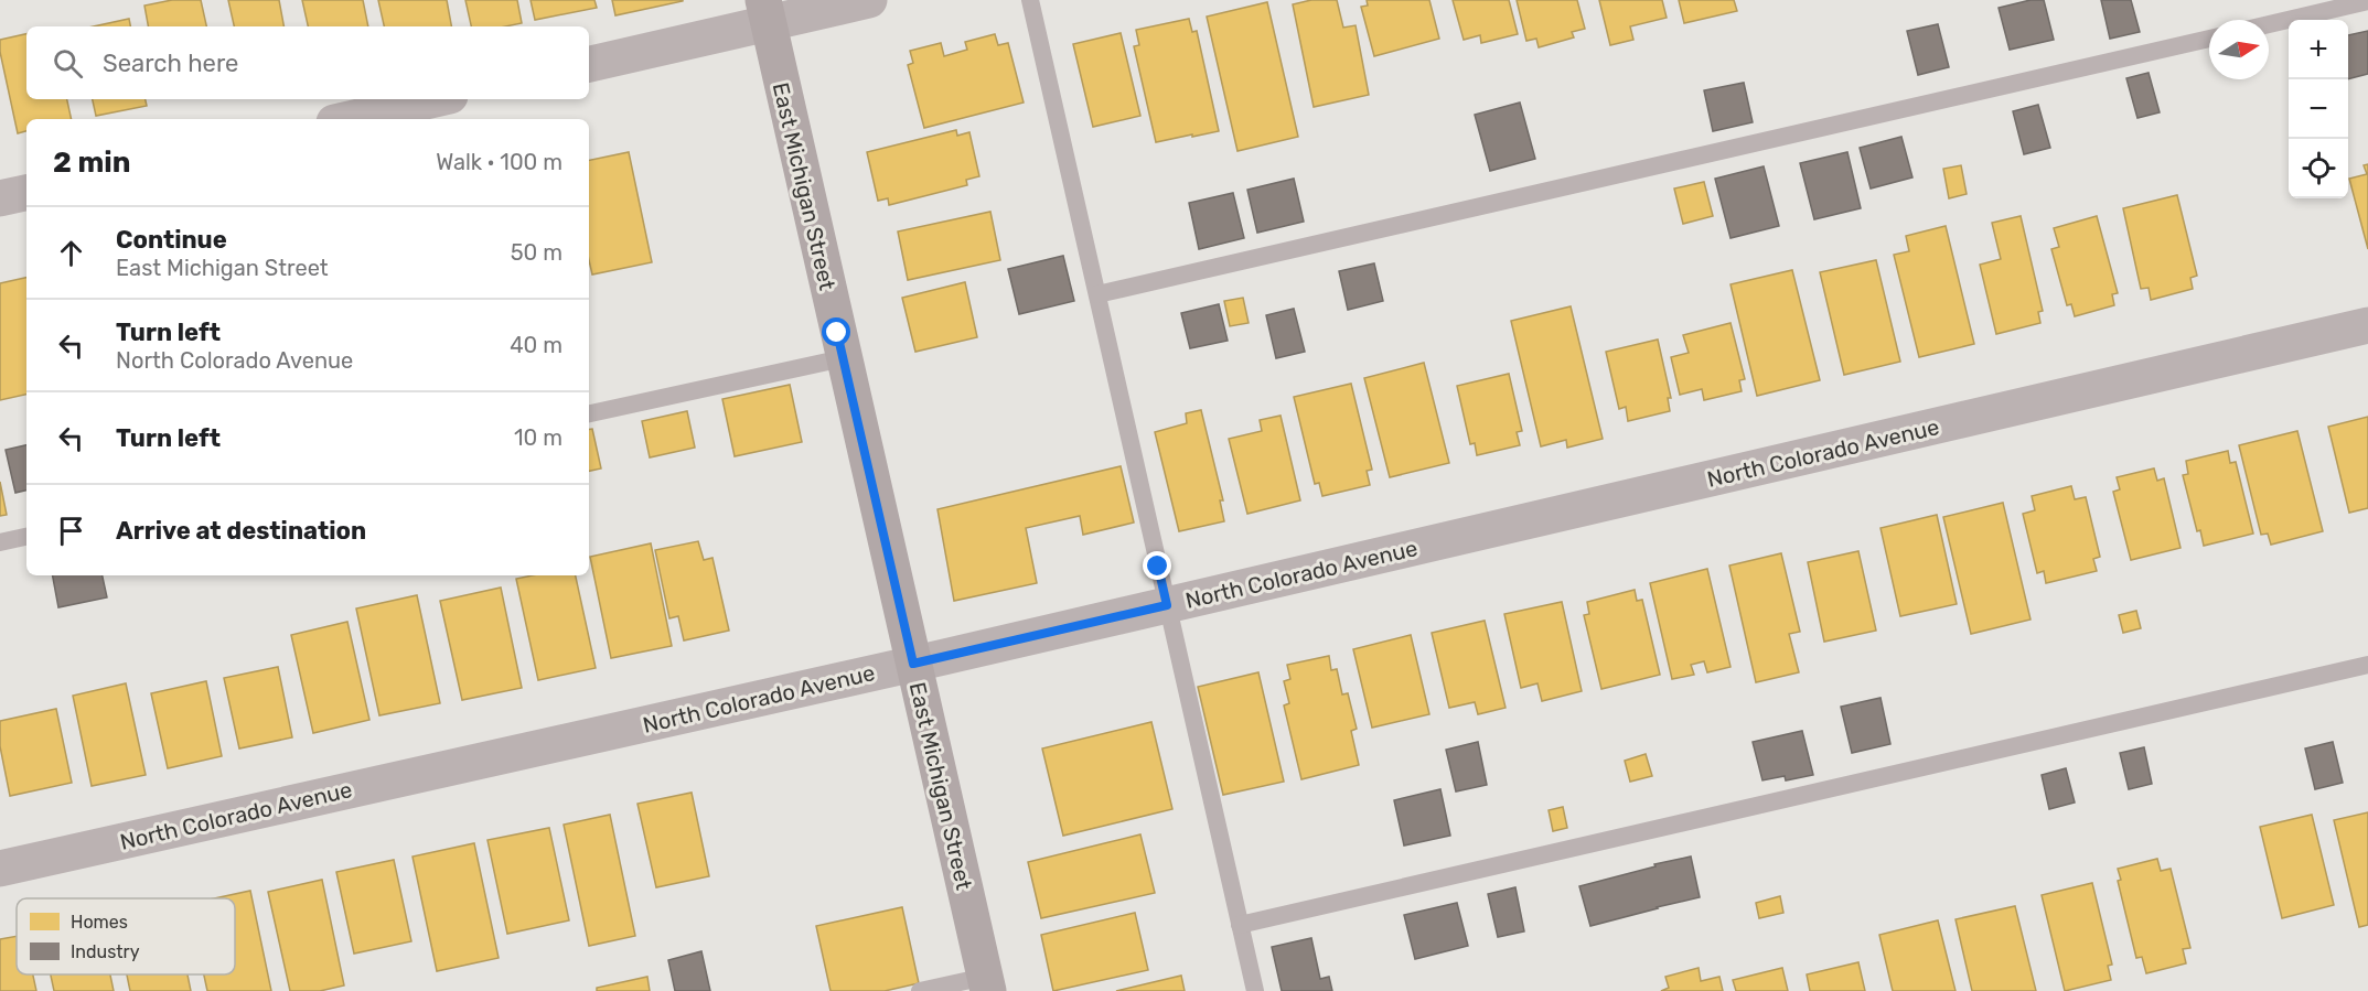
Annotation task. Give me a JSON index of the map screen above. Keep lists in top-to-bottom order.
{
  "streets": {
    "main road": ["East Michigan Street"],
    "street": ["North Colorado Avenue"]
  },
  "crossings": [
    ["East Michigan Street", "North Colorado Avenue"]
  ],
  "legend": ["Homes", "Industry"],
  "north": "right",
  "page": {
    "map_buttons": ["+", "−"],
    "search": "Search here",
    "heading": ["2 min", "Walk · 100 m"],
    "list": [
      ["Continue", "East Michigan Street", "50 m"],
      ["Turn left", "North Colorado Avenue", "40 m"],
      ["Turn left", "10 m"],
      "Arrive at destination"
    ]
  }
}
